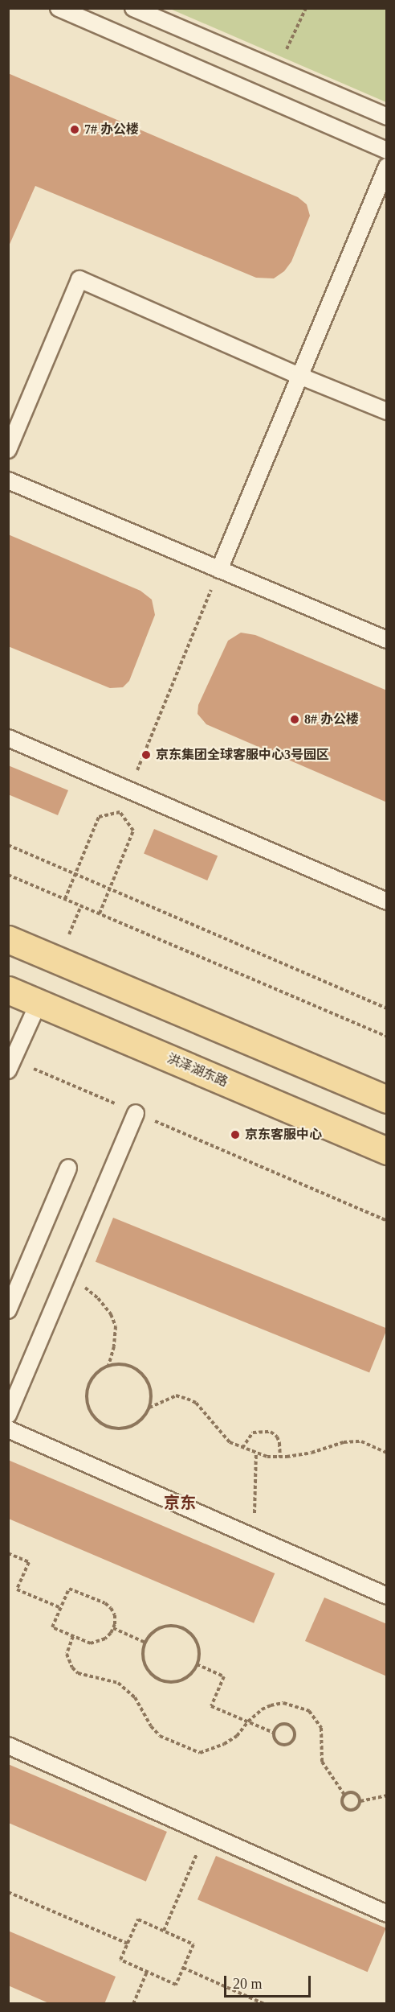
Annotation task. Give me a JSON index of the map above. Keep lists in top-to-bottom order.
{
  "streets": {
    "main road": ["洪泽湖东路"]
  },
  "districts": ["京东"],
  "places": [
    "7# 办公楼",
    "8# 办公楼",
    "京东集团全球客服中心3号园区",
    "京东客服中心"
  ],
  "scale_bar": "20 m"
}
